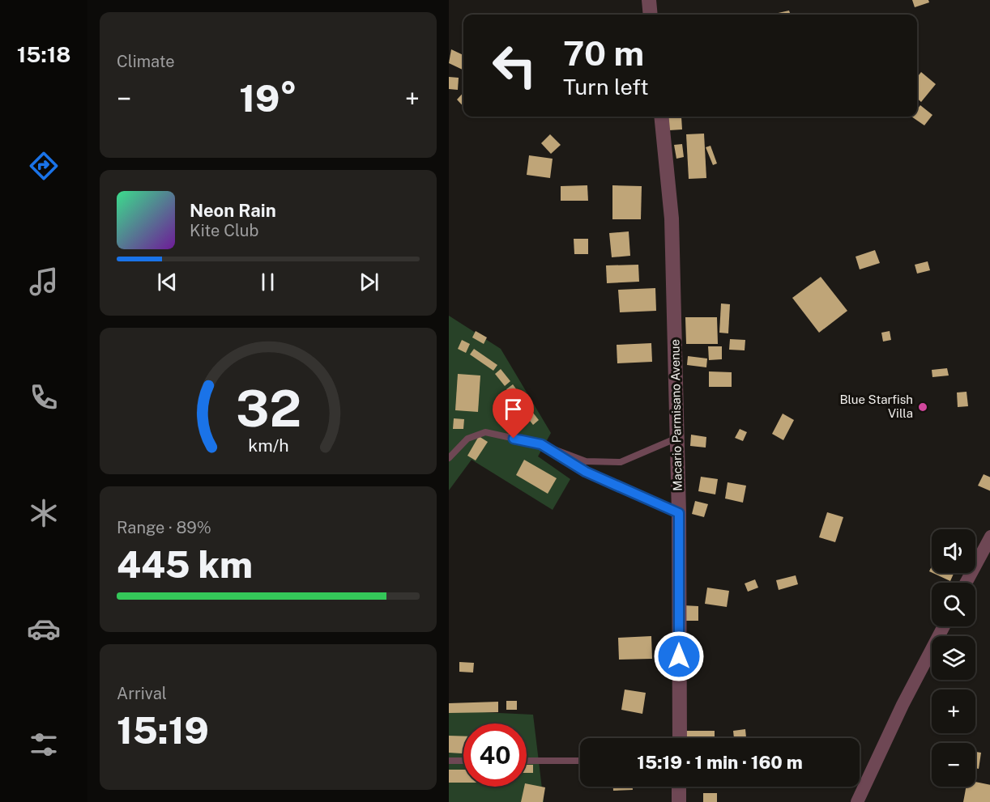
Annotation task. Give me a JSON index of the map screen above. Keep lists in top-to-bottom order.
{
  "streets": {
    "street": ["Macario Parmisano Avenue"]
  },
  "places": ["Blue Starfish Villa"],
  "page": {
    "tabs": "15:18",
    "tile": [
      "Climate",
      ["Range · 89%", "445 km"],
      ["Arrival", "15:19"]
    ],
    "turn": ["70 m", "Turn left"],
    "heat": ["−", "19°", "+"],
    "song": ["Neon Rain", "Kite Club"],
    "map_buttons": ["+", "−"],
    "limit": "40",
    "trip": "15:19 · 1 min · 160 m",
    "gauge": ["32", "km/h"]
  }
}
